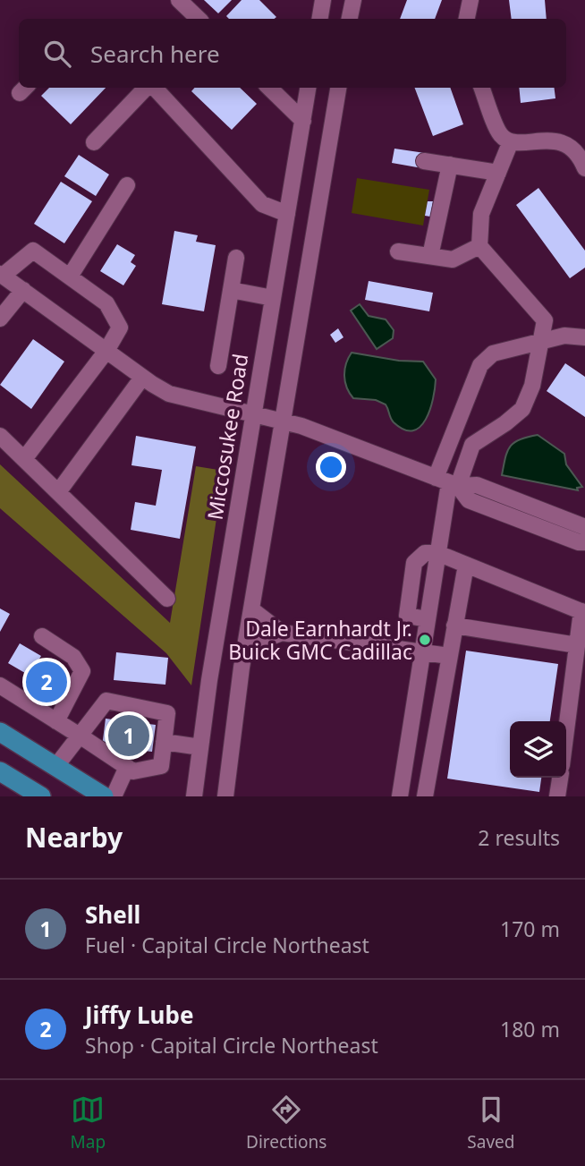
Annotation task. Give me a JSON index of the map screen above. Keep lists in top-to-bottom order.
{
  "streets": {
    "street": ["Miccosukee Road"]
  },
  "places": ["Dale Earnhardt Jr. Buick GMC Cadillac"],
  "page": {
    "search": "Search here",
    "pins": ["2", "1"],
    "heading": ["Nearby", "2 results"],
    "list": [
      {
        "mark": "1",
        "name": "Shell",
        "note": "Fuel · Capital Circle Northeast",
        "value": "170 m"
      },
      {
        "mark": "2",
        "name": "Jiffy Lube",
        "note": "Shop · Capital Circle Northeast",
        "value": "180 m"
      }
    ],
    "nav": ["Map", "Directions", "Saved"]
  }
}
